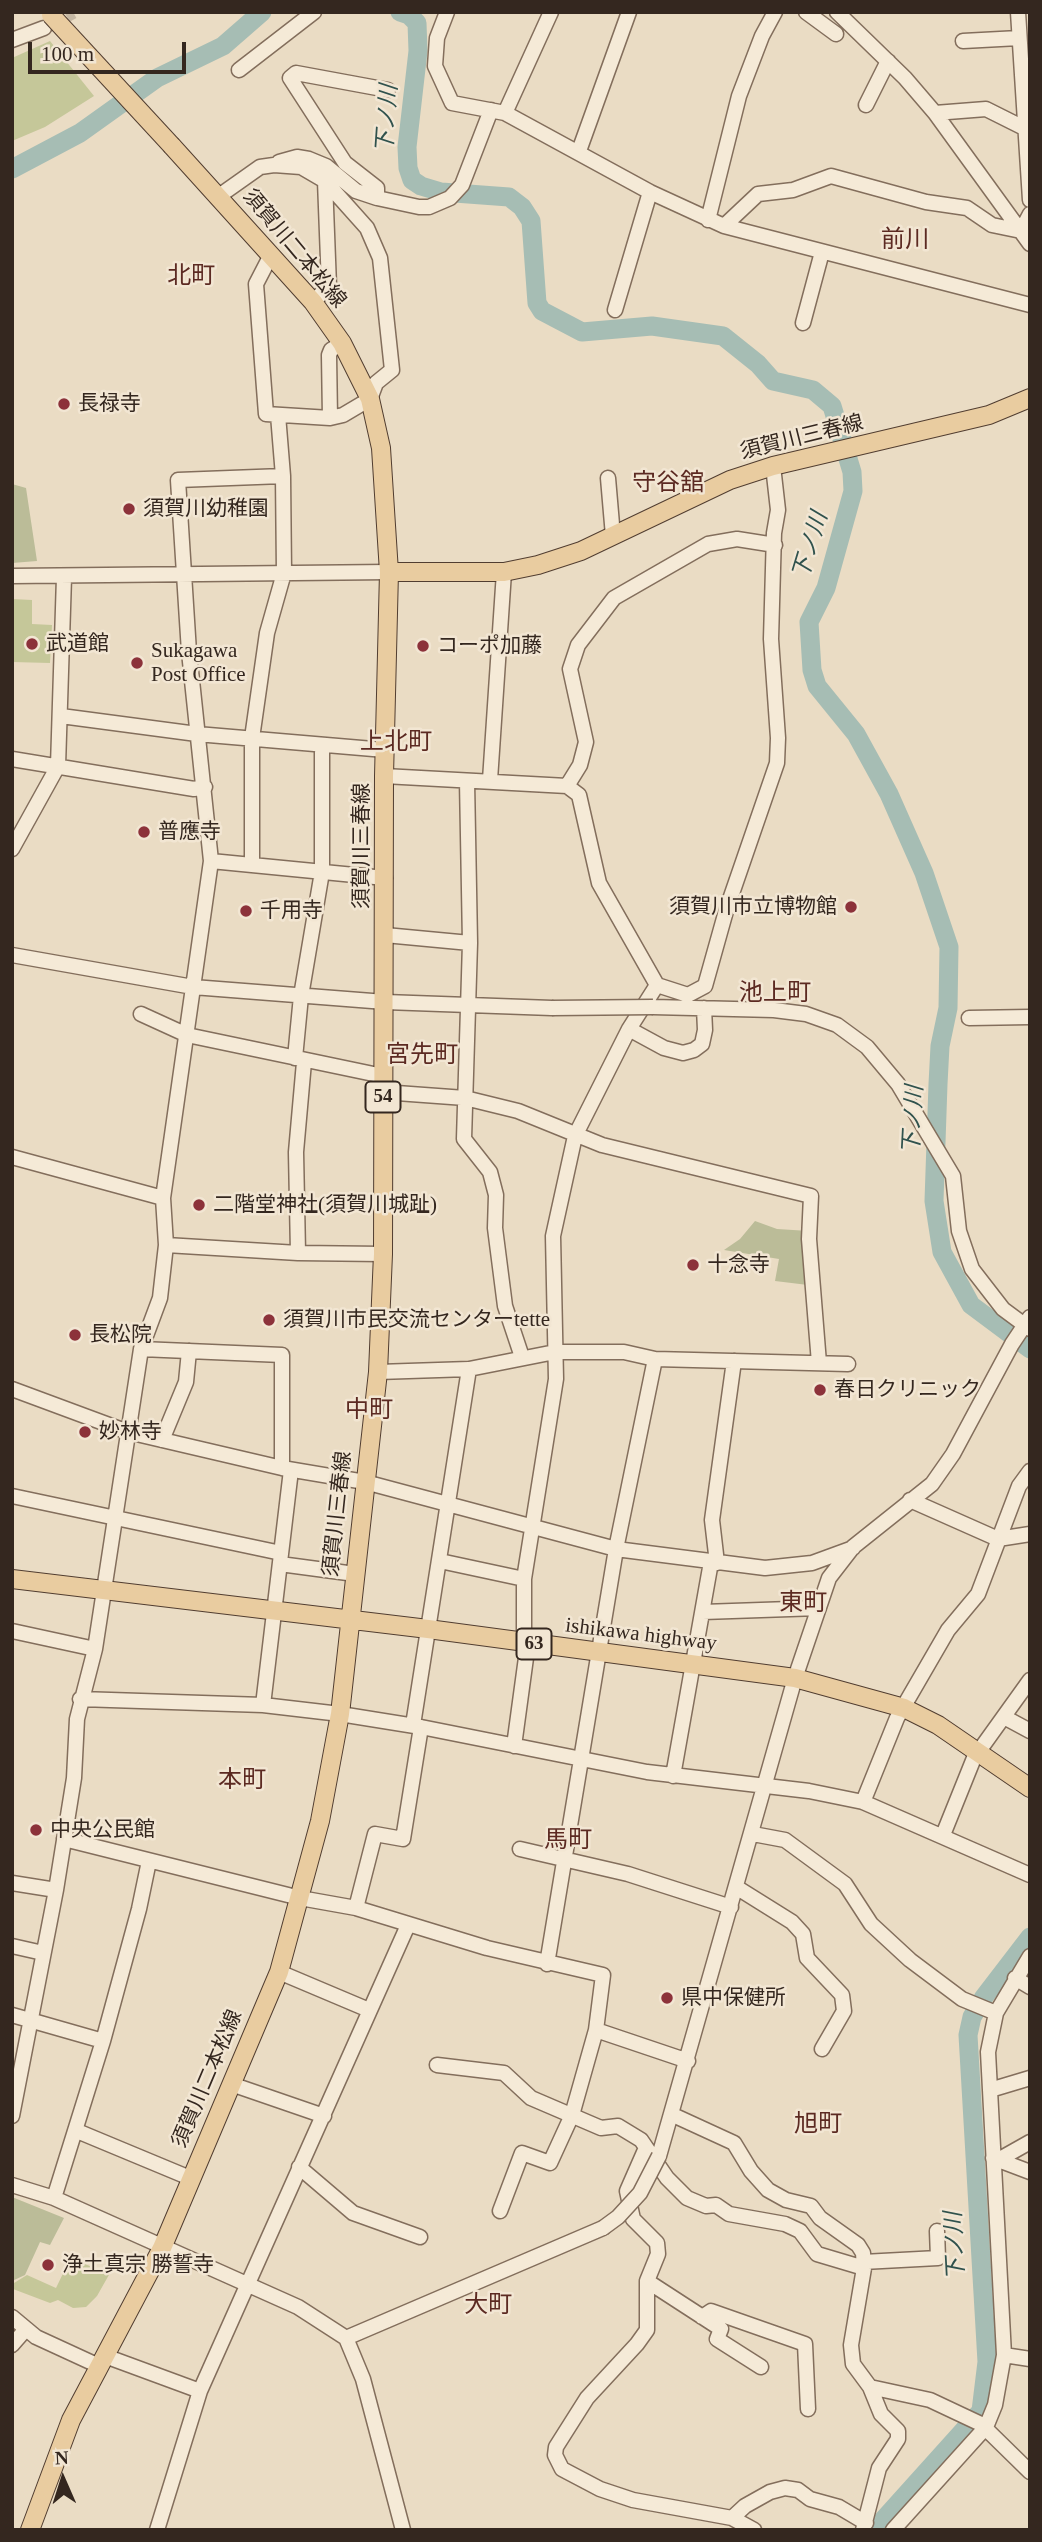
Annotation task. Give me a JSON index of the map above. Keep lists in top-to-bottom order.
{
  "streets": {
    "main road": [
      "須賀川二本松線",
      "須賀川三春線",
      "54",
      "ishikawa highway",
      "63"
    ]
  },
  "crossings": [
    ["須賀川二本松線", "須賀川三春線"],
    ["須賀川二本松線", "ishikawa highway"],
    ["須賀川三春線", "ishikawa highway"]
  ],
  "districts": [
    "前川",
    "北町",
    "守谷舘",
    "上北町",
    "池上町",
    "宮先町",
    "中町",
    "東町",
    "本町",
    "馬町",
    "旭町",
    "大町"
  ],
  "water": ["下ノ川"],
  "places": [
    "長禄寺",
    "須賀川幼稚園",
    "武道館",
    "コーポ加藤",
    "Sukagawa Post Office",
    "普應寺",
    "須賀川市立博物館",
    "千用寺",
    "二階堂神社(須賀川城趾)",
    "十念寺",
    "須賀川市民交流センターtette",
    "長松院",
    "春日クリニック",
    "妙林寺",
    "中央公民館",
    "県中保健所",
    "浄土真宗 勝誓寺"
  ],
  "scale_bar": "100 m",
  "north": "top"
}
